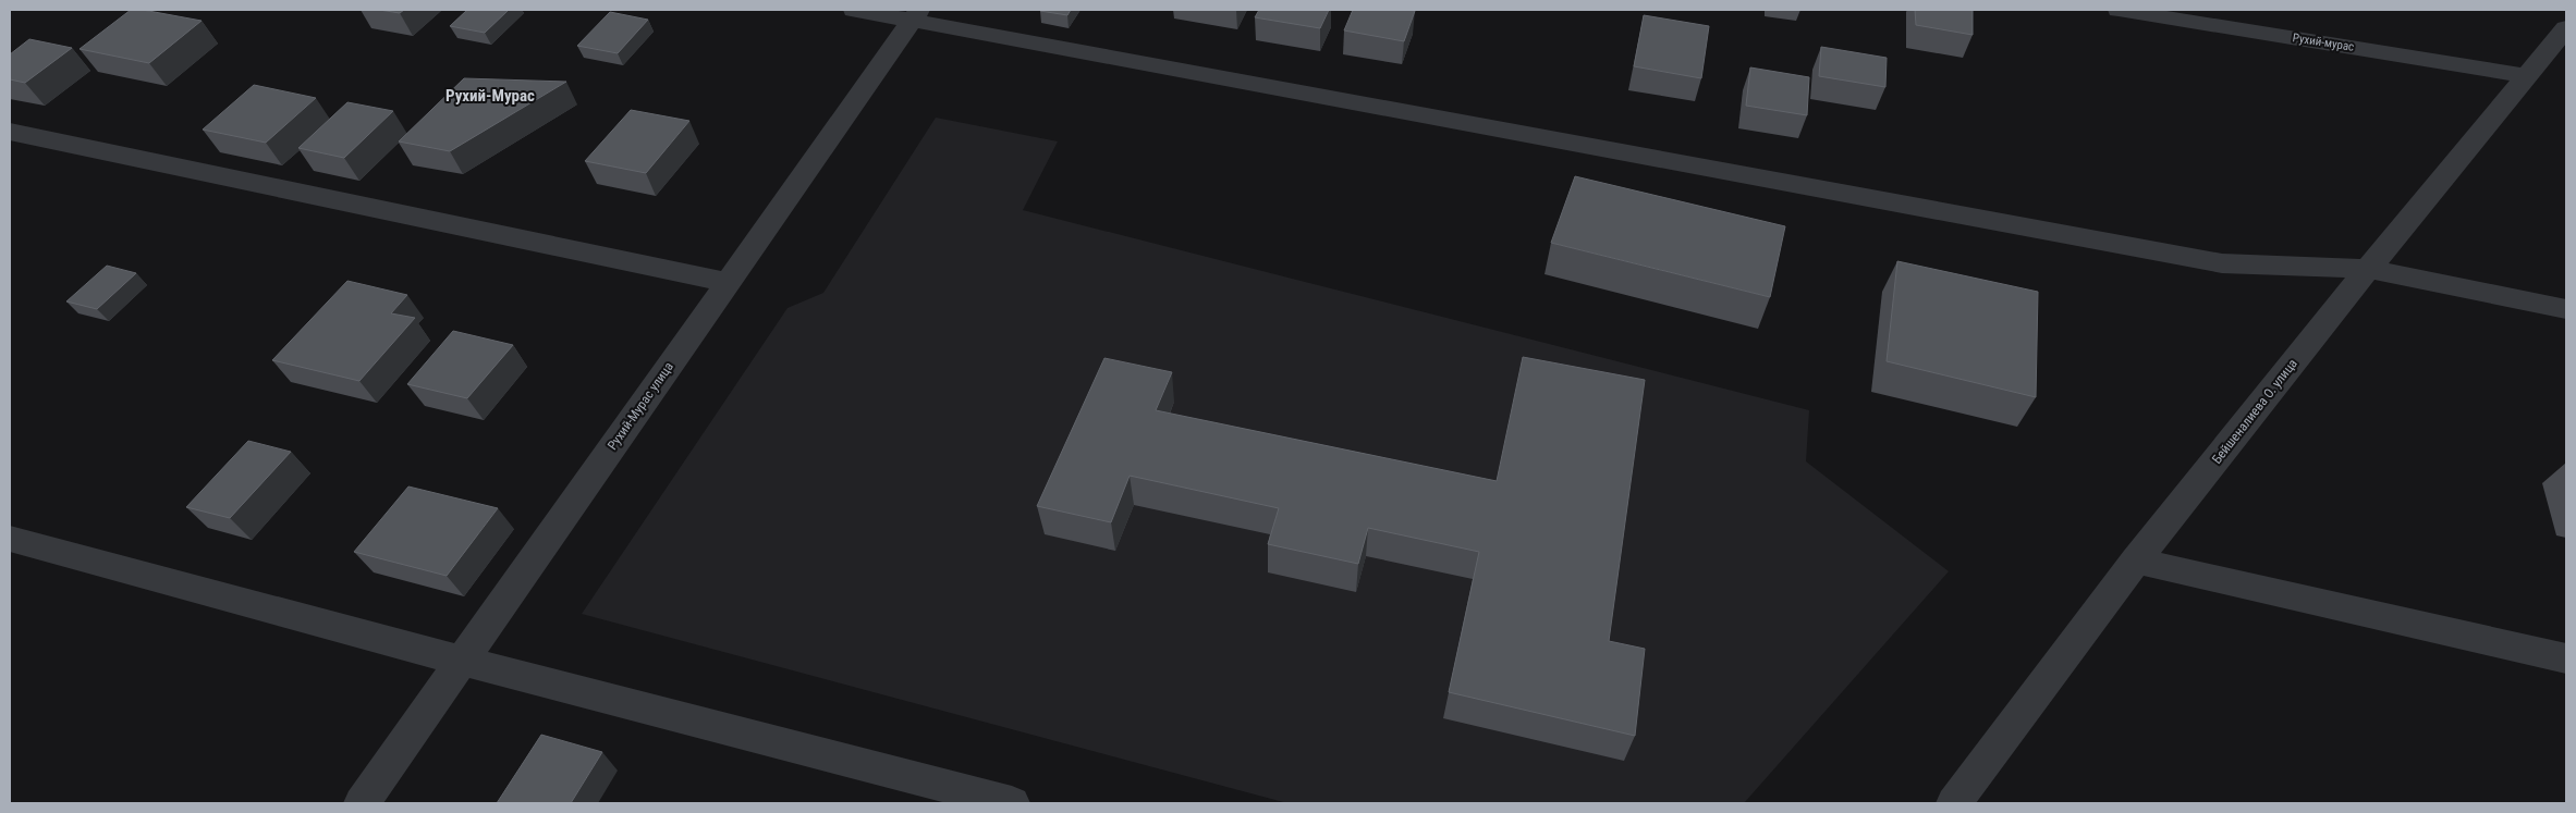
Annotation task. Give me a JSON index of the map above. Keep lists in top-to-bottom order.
{
  "streets": {
    "street": ["Рухий-мурас", "Рухий-Мурас улица", "Бейшеналиева О. улица"]
  },
  "crossings": [
    ["Рухий-мурас", "Бейшеналиева О. улица"]
  ],
  "districts": ["Рухий-Мурас"]
}
